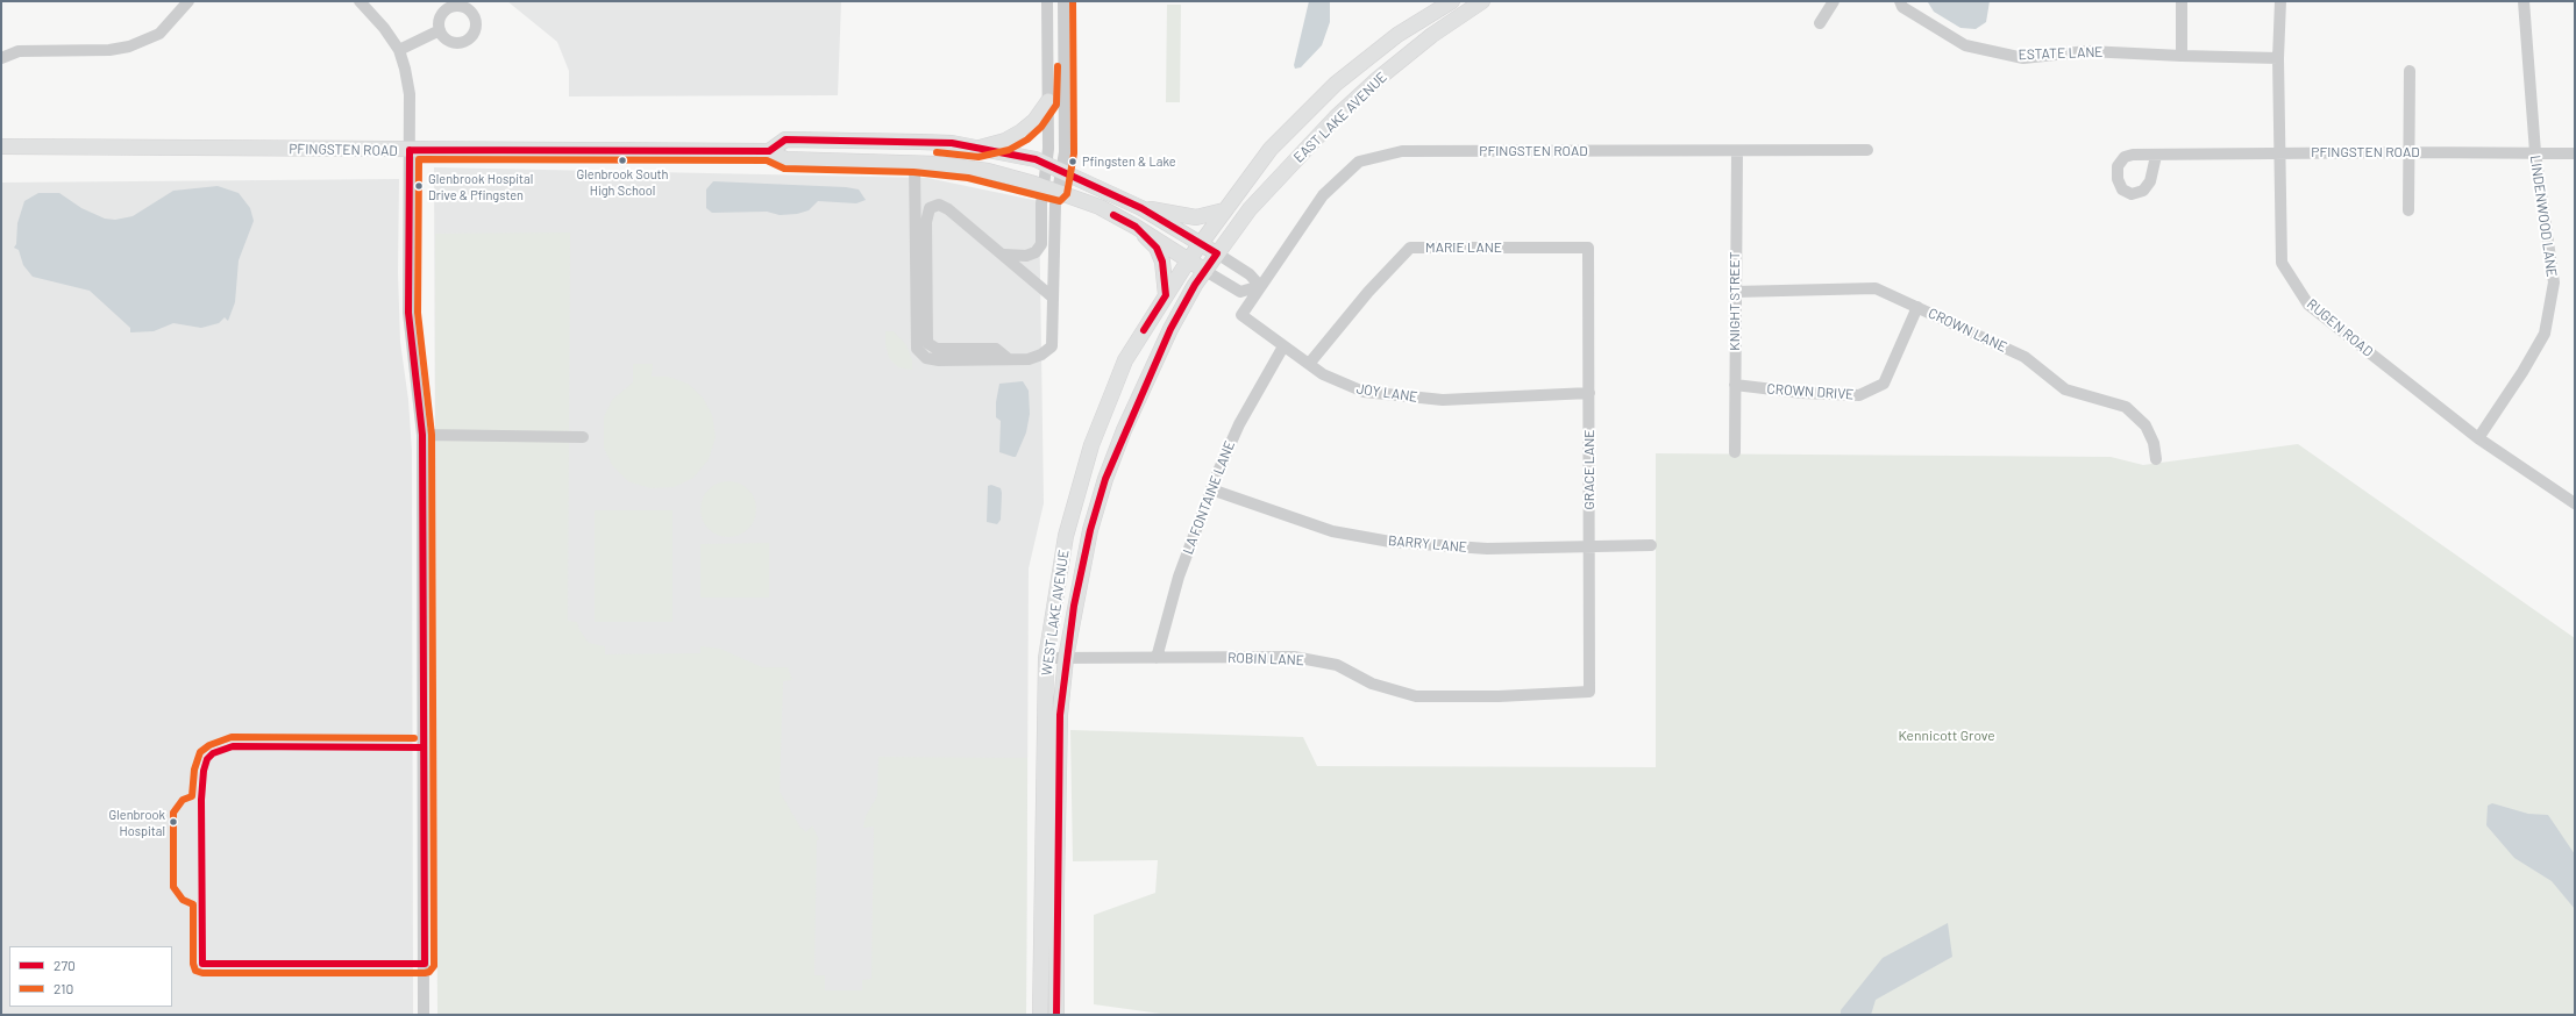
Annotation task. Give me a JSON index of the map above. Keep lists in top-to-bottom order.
{
  "streets": {
    "main road": ["EAST LAKE AVENUE", "PFINGSTEN ROAD", "WEST LAKE AVENUE"],
    "street": [
      "ESTATE LANE",
      "LINDENWOOD LANE",
      "MARIE LANE",
      "KNIGHT STREET",
      "RUGEN ROAD",
      "CROWN LANE",
      "CROWN DRIVE",
      "JOY LANE",
      "GRACE LANE",
      "LA FONTAINE LANE",
      "BARRY LANE",
      "ROBIN LANE"
    ]
  },
  "crossings": [
    ["ESTATE LANE", "RUGEN ROAD"],
    ["EAST LAKE AVENUE", "WEST LAKE AVENUE"],
    ["PFINGSTEN ROAD", "LINDENWOOD LANE"],
    ["PFINGSTEN ROAD", "KNIGHT STREET"],
    ["PFINGSTEN ROAD", "RUGEN ROAD"],
    ["PFINGSTEN ROAD", "JOY LANE"],
    ["PFINGSTEN ROAD", "WEST LAKE AVENUE"],
    ["LINDENWOOD LANE", "RUGEN ROAD"],
    ["MARIE LANE", "JOY LANE"],
    ["MARIE LANE", "GRACE LANE"],
    ["KNIGHT STREET", "CROWN LANE"],
    ["KNIGHT STREET", "CROWN DRIVE"],
    ["CROWN LANE", "CROWN DRIVE"],
    ["JOY LANE", "GRACE LANE"],
    ["JOY LANE", "LA FONTAINE LANE"],
    ["GRACE LANE", "BARRY LANE"],
    ["GRACE LANE", "ROBIN LANE"],
    ["LA FONTAINE LANE", "BARRY LANE"],
    ["LA FONTAINE LANE", "ROBIN LANE"],
    ["WEST LAKE AVENUE", "ROBIN LANE"]
  ],
  "parks": ["Kennicott Grove"],
  "places": [
    "Glenbrook South High School",
    "Pfingsten & Lake",
    "Glenbrook Hospital Drive & Pfingsten",
    "Glenbrook Hospital"
  ],
  "lines": ["transit line 210", "transit line 270"],
  "legend": ["270", "210"]
}
